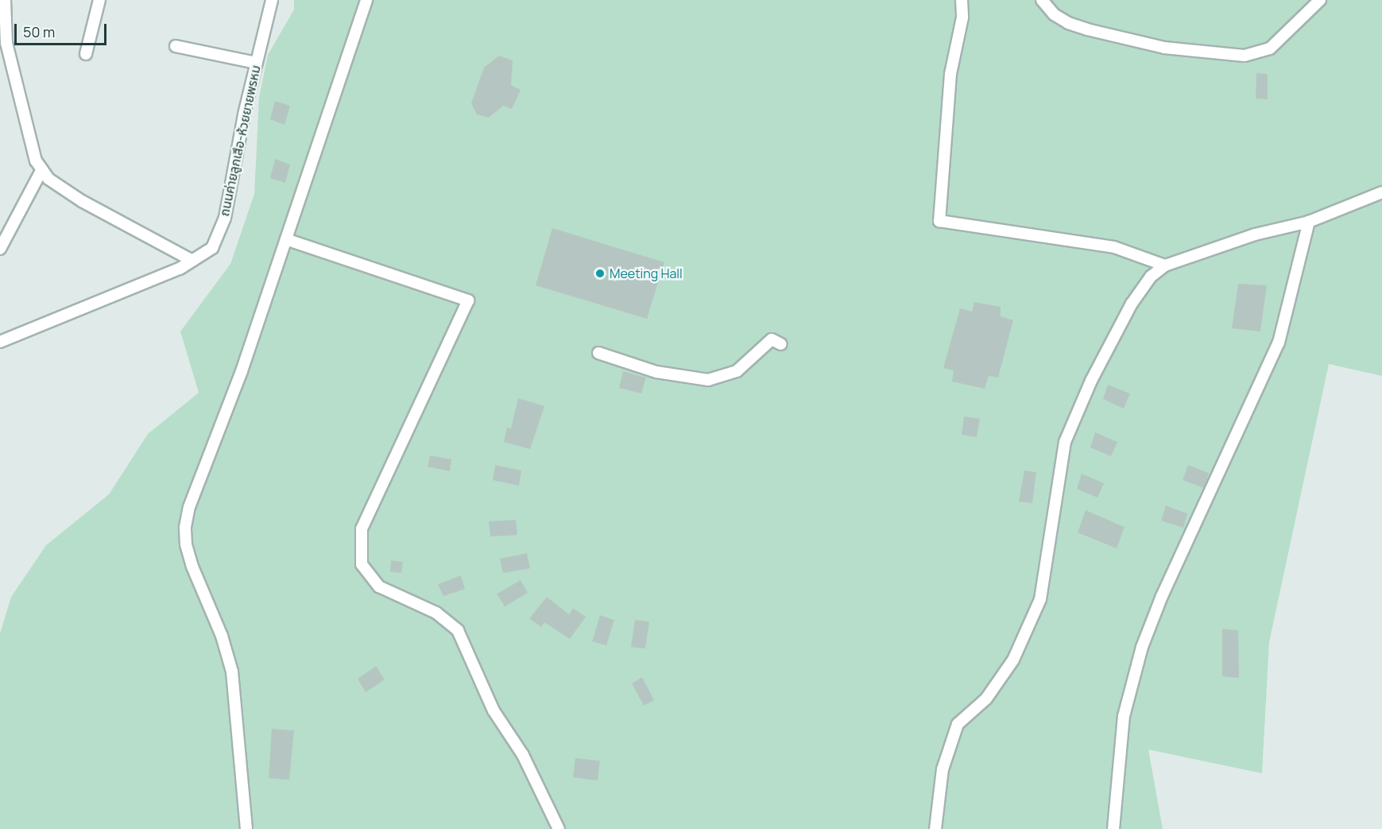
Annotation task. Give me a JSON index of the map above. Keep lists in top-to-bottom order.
{
  "streets": {
    "street": ["ถนนค่ายลูกเสึอ-ห้วยยายพรหม"]
  },
  "places": ["Meeting Hall"],
  "scale_bar": "50 m"
}
